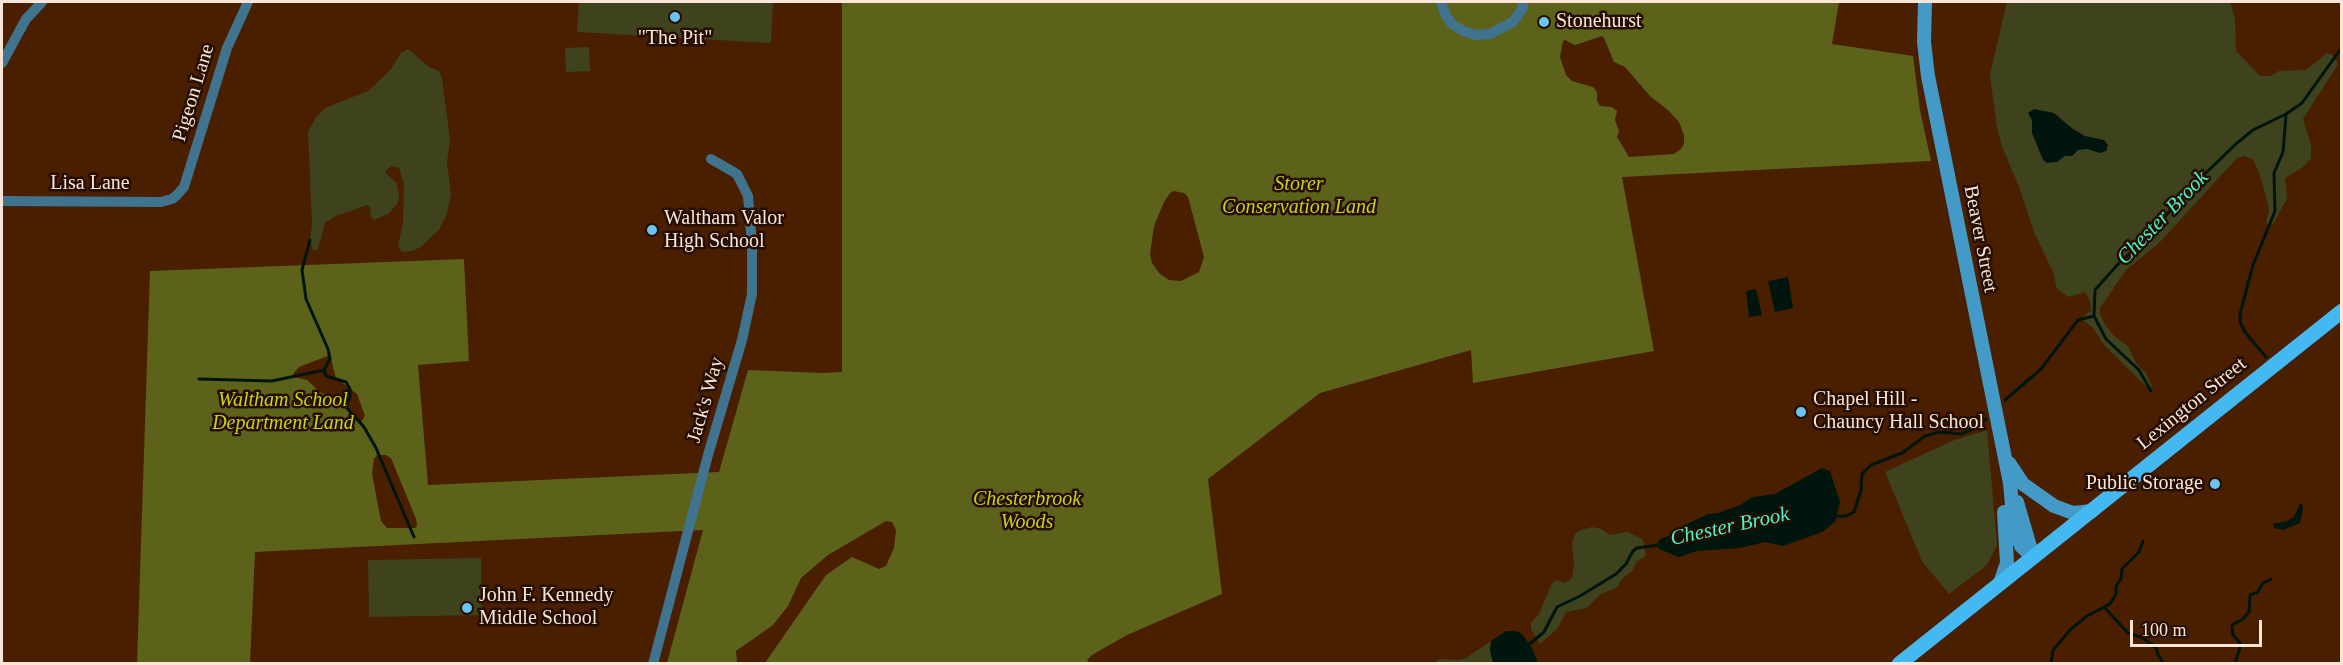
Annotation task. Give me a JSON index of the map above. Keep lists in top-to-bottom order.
{
  "streets": {
    "main road": ["Beaver Street", "Lexington Street"],
    "street": ["Pigeon Lane", "Lisa Lane", "Jack's Way"]
  },
  "crossings": [
    ["Pigeon Lane", "Lisa Lane"],
    ["Beaver Street", "Lexington Street"]
  ],
  "water": ["Chester Brook"],
  "parks": ["Storer Conservation Land", "Waltham School Department Land", "Chesterbrook Woods"],
  "places": [
    "\"The Pit\"",
    "Stonehurst",
    "Waltham Valor High School",
    "Chapel Hill - Chauncy Hall School",
    "Public Storage",
    "John F. Kennedy Middle School"
  ],
  "scale_bar": "100 m"
}
